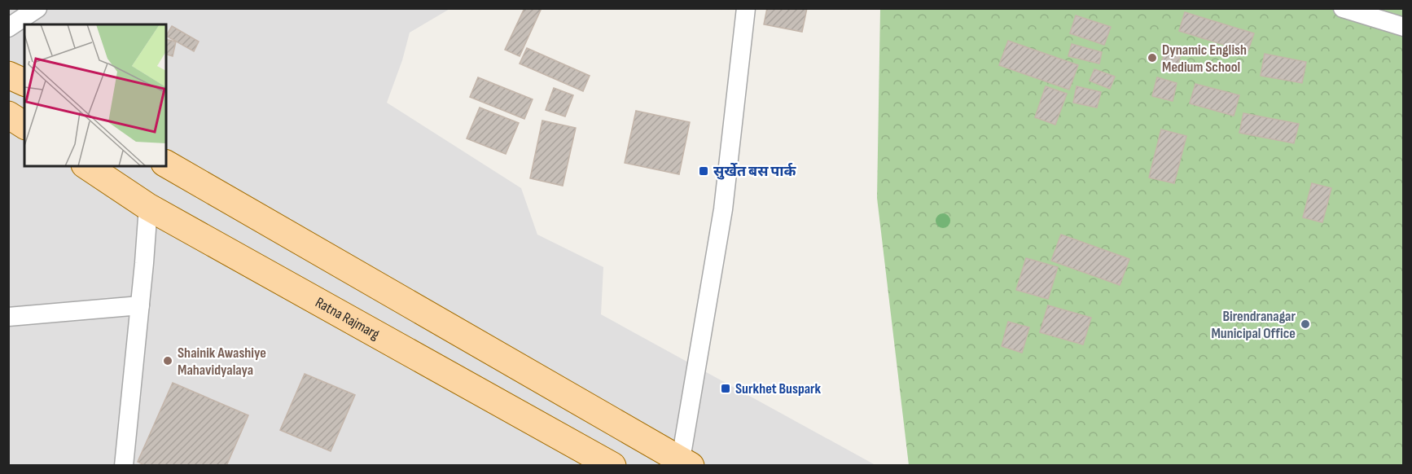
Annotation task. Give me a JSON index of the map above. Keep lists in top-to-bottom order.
{
  "streets": {
    "main road": ["Ratna Rajmarg"]
  },
  "places": {
    "other": ["Dynamic English Medium School", "Birendranagar Municipal Office", "Shainik Awashiye Mahavidyalaya"],
    "transit": ["सुर्खेत बस पार्क", "Surkhet Buspark"]
  }
}
